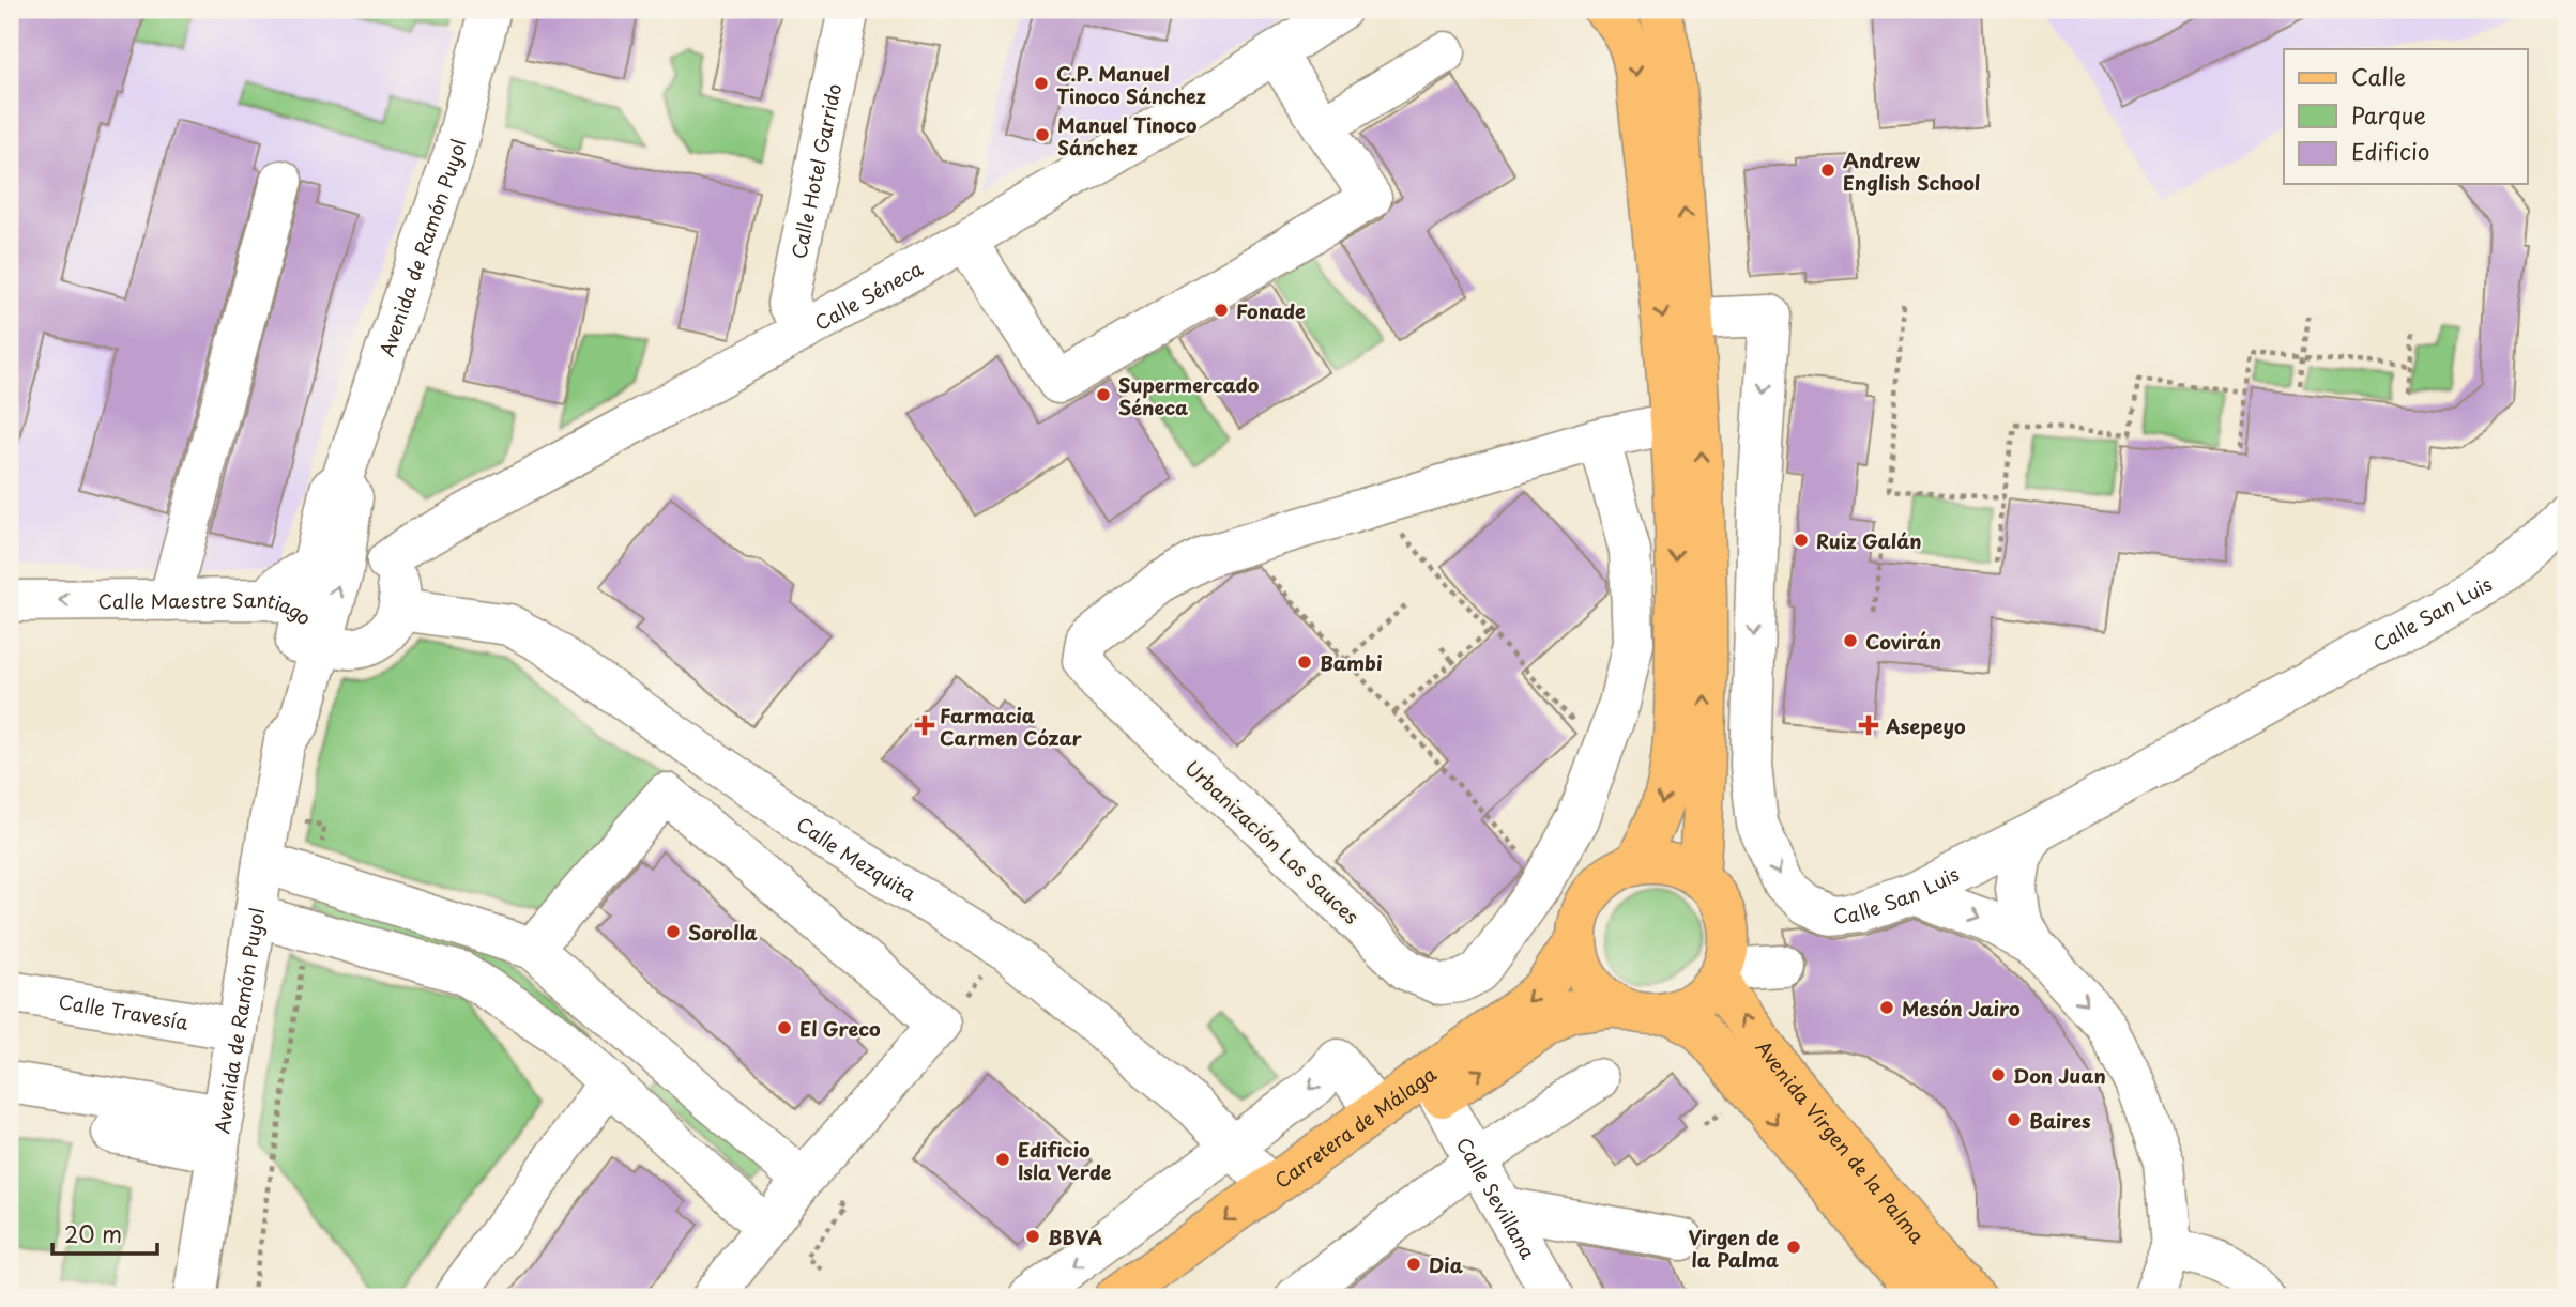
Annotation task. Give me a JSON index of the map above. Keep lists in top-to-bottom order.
{
  "streets": {
    "main road": ["Carretera de Málaga", "Avenida Virgen de la Palma"],
    "street": [
      "Calle Hotel Garrido",
      "Avenida de Ramón Puyol",
      "Calle Séneca",
      "Calle San Luis",
      "Calle Maestre Santiago",
      "Urbanización Los Sauces",
      "Calle Mezquita",
      "Calle Travesía",
      "Calle Sevillana"
    ]
  },
  "crossings": [
    ["Calle Hotel Garrido", "Calle Séneca"],
    ["Avenida de Ramón Puyol", "Calle Séneca"],
    ["Avenida de Ramón Puyol", "Calle Maestre Santiago"],
    ["Avenida de Ramón Puyol", "Calle Mezquita"],
    ["Avenida de Ramón Puyol", "Calle Travesía"],
    ["Calle Séneca", "Calle Maestre Santiago"],
    ["Calle Séneca", "Calle Mezquita"],
    ["Calle Maestre Santiago", "Calle Mezquita"],
    ["Calle Mezquita", "Carretera de Málaga"],
    ["Carretera de Málaga", "Avenida Virgen de la Palma"],
    ["Carretera de Málaga", "Calle Sevillana"]
  ],
  "one_way": ["Calle Maestre Santiago"],
  "places": {
    "other": [
      "C.P. Manuel Tinoco Sánchez",
      "Manuel Tinoco Sánchez",
      "Andrew English School",
      "Fonade",
      "Supermercado Séneca",
      "Ruiz Galán",
      "Covirán",
      "Bambi",
      "Sorolla",
      "Mesón Jairo",
      "El Greco",
      "Don Juan",
      "Baires",
      "Edificio Isla Verde",
      "BBVA",
      "Virgen de la Palma",
      "Dia"
    ],
    "health": ["Farmacia Carmen Cózar", "Asepeyo"]
  },
  "legend": ["Calle", "Parque", "Edificio"],
  "scale_bar": "20 m"
}
